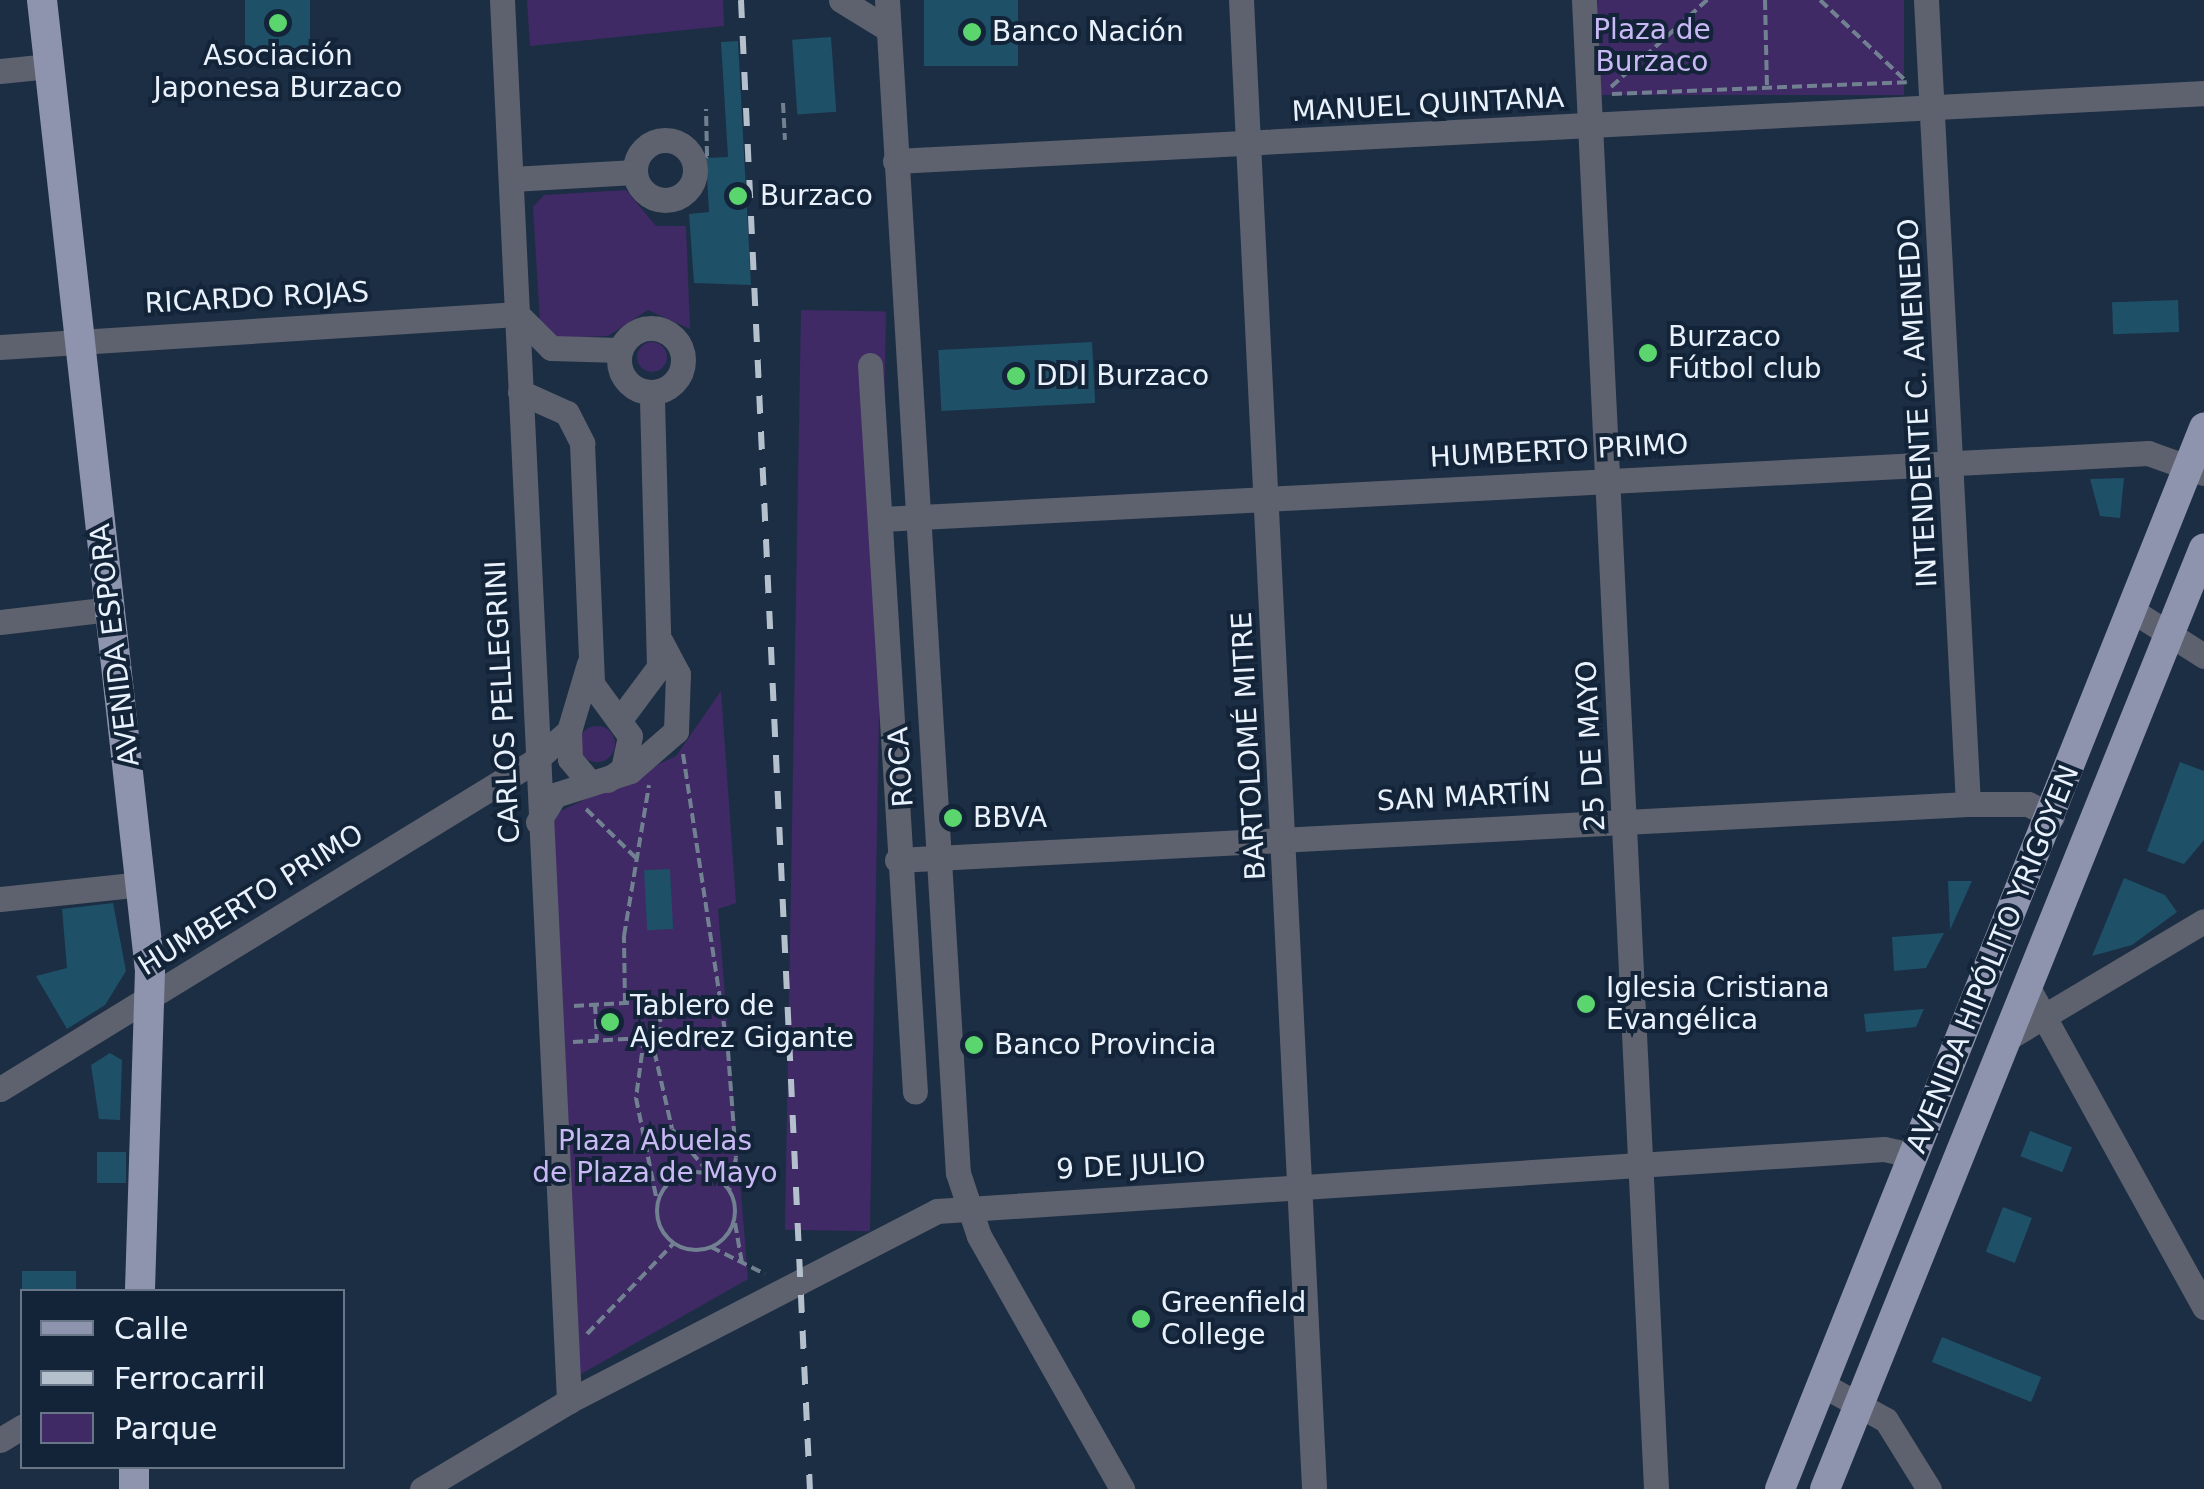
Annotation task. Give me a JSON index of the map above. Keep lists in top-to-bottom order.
{
  "streets": {
    "main road": ["AVENIDA ESPORA", "AVENIDA HIPÓLITO YRIGOYEN"],
    "street": [
      "MANUEL QUINTANA",
      "RICARDO ROJAS",
      "INTENDENTE C. AMENEDO",
      "HUMBERTO PRIMO",
      "CARLOS PELLEGRINI",
      "BARTOLOMÉ MITRE",
      "25 DE MAYO",
      "ROCA",
      "SAN MARTÍN",
      "9 DE JULIO"
    ]
  },
  "crossings": [
    ["MANUEL QUINTANA", "INTENDENTE C. AMENEDO"],
    ["MANUEL QUINTANA", "BARTOLOMÉ MITRE"],
    ["MANUEL QUINTANA", "25 DE MAYO"],
    ["MANUEL QUINTANA", "ROCA"],
    ["RICARDO ROJAS", "AVENIDA ESPORA"],
    ["RICARDO ROJAS", "CARLOS PELLEGRINI"],
    ["INTENDENTE C. AMENEDO", "HUMBERTO PRIMO"],
    ["INTENDENTE C. AMENEDO", "SAN MARTÍN"],
    ["HUMBERTO PRIMO", "AVENIDA ESPORA"],
    ["HUMBERTO PRIMO", "CARLOS PELLEGRINI"],
    ["HUMBERTO PRIMO", "BARTOLOMÉ MITRE"],
    ["HUMBERTO PRIMO", "25 DE MAYO"],
    ["HUMBERTO PRIMO", "ROCA"],
    ["HUMBERTO PRIMO", "AVENIDA HIPÓLITO YRIGOYEN"],
    ["CARLOS PELLEGRINI", "9 DE JULIO"],
    ["BARTOLOMÉ MITRE", "SAN MARTÍN"],
    ["BARTOLOMÉ MITRE", "9 DE JULIO"],
    ["25 DE MAYO", "SAN MARTÍN"],
    ["25 DE MAYO", "9 DE JULIO"],
    ["ROCA", "SAN MARTÍN"],
    ["ROCA", "9 DE JULIO"],
    ["SAN MARTÍN", "AVENIDA HIPÓLITO YRIGOYEN"],
    ["AVENIDA HIPÓLITO YRIGOYEN", "9 DE JULIO"]
  ],
  "parks": ["Plaza de Burzaco", "Plaza Abuelas de Plaza de Mayo"],
  "places": [
    "Asociación Japonesa Burzaco",
    "Banco Nación",
    "Burzaco",
    "Burzaco Fútbol club",
    "DDI Burzaco",
    "BBVA",
    "Iglesia Cristiana Evangélica",
    "Tablero de Ajedrez Gigante",
    "Banco Provincia",
    "Greenfield College"
  ],
  "legend": ["Calle", "Ferrocarril", "Parque"]
}
